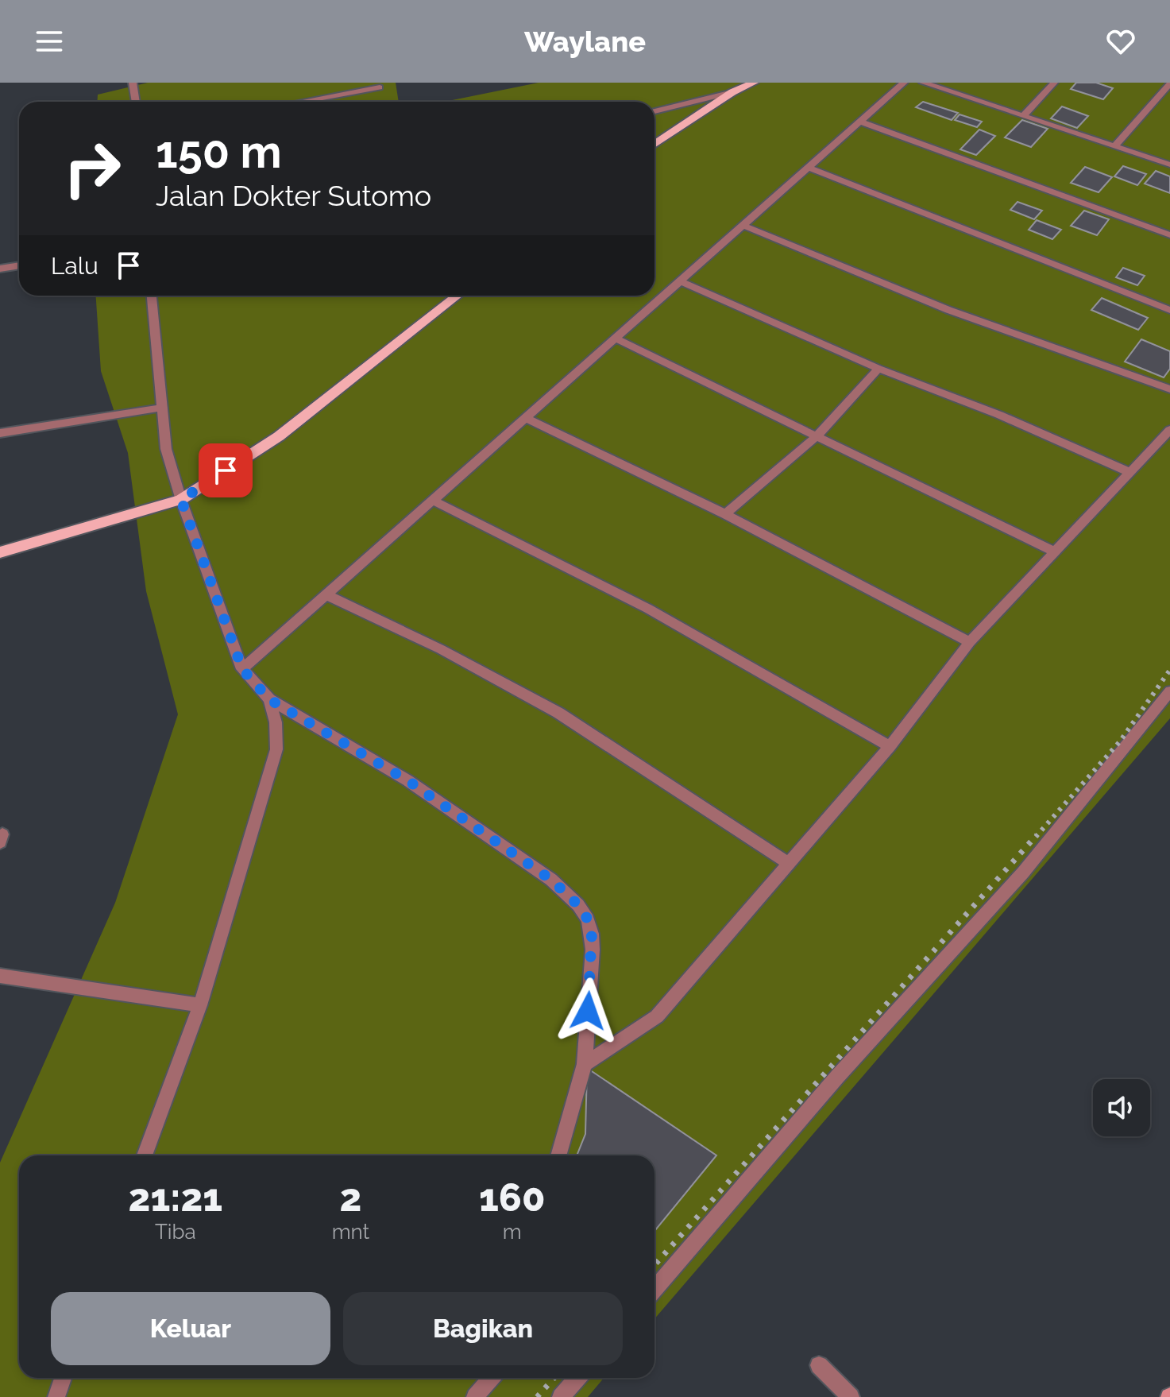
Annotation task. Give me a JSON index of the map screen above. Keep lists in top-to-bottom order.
{
  "page": {
    "header": "Waylane",
    "turn": ["150 m", "Jalan Dokter Sutomo"],
    "then": "Lalu",
    "eta": [
      "21:21",
      "Tiba",
      "2",
      "mnt",
      "160",
      "m"
    ],
    "buttons": ["Keluar", "Bagikan"]
  }
}
